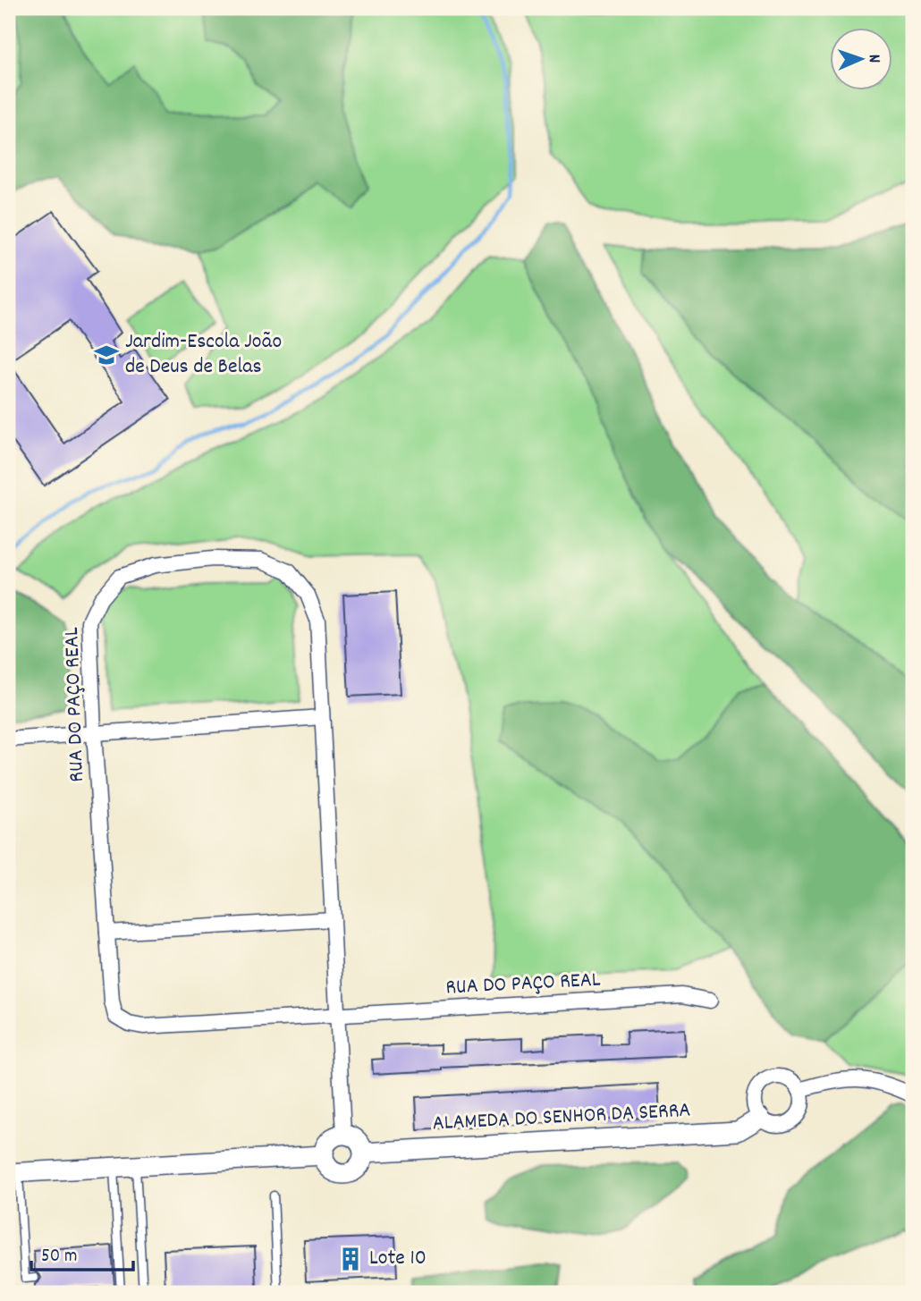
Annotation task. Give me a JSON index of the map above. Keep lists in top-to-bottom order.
{
  "streets": {
    "street": ["RUA DO PAÇO REAL", "ALAMEDA DO SENHOR DA SERRA"]
  },
  "crossings": [
    ["RUA DO PAÇO REAL", "ALAMEDA DO SENHOR DA SERRA"]
  ],
  "places": {
    "school or university": ["Jardim-Escola João de Deus de Belas"],
    "building": ["Lote 10"]
  },
  "scale_bar": "50 m",
  "north": "right"
}
